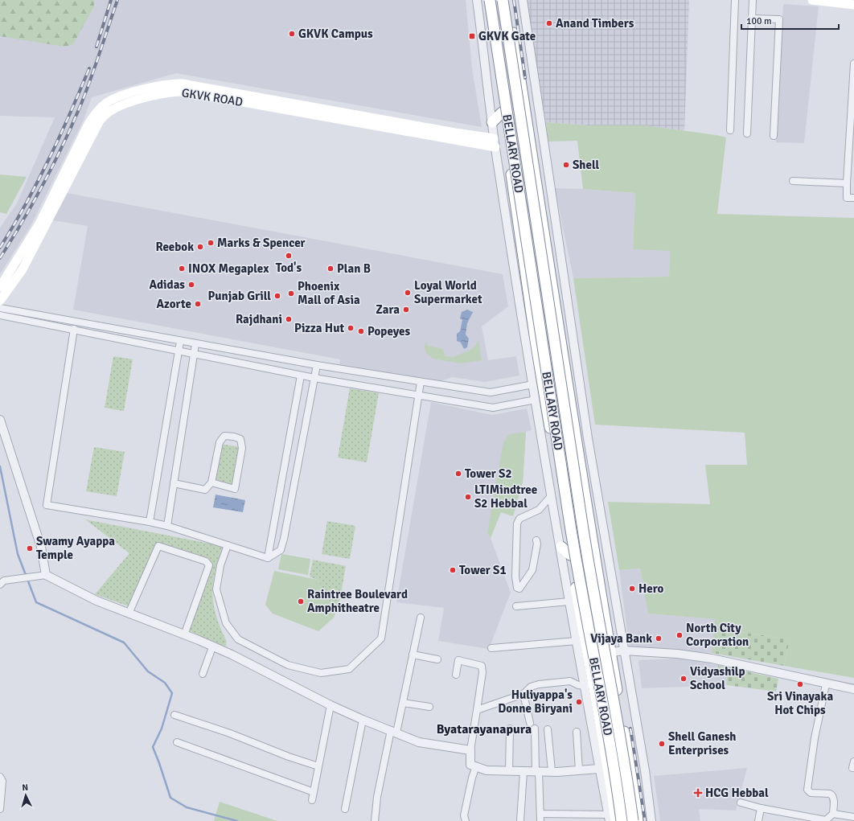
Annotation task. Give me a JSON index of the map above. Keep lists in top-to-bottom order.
{
  "streets": {
    "highway": ["BELLARY ROAD"],
    "main road": ["GKVK ROAD"]
  },
  "districts": ["Byatarayanapura"],
  "places": {
    "other": [
      "Anand Timbers",
      "GKVK Campus",
      "Shell",
      "Marks & Spencer",
      "Reebok",
      "Tod's",
      "INOX Megaplex",
      "Plan B",
      "Adidas",
      "Loyal World Supermarket",
      "Phoenix Mall of Asia",
      "Punjab Grill",
      "Azorte",
      "Zara",
      "Rajdhani",
      "Pizza Hut",
      "Popeyes",
      "Tower S2",
      "LTIMindtree S2 Hebbal",
      "Swamy Ayappa Temple",
      "Tower S1",
      "Hero",
      "Raintree Boulevard Amphitheatre",
      "North City Corporation",
      "Vijaya Bank",
      "Vidyashilp School",
      "Sri Vinayaka Hot Chips",
      "Huliyappa's Donne Biryani",
      "Shell Ganesh Enterprises"
    ],
    "transit": ["GKVK Gate"],
    "health": ["HCG Hebbal"]
  },
  "scale_bar": "100 m",
  "north": "top"
}
